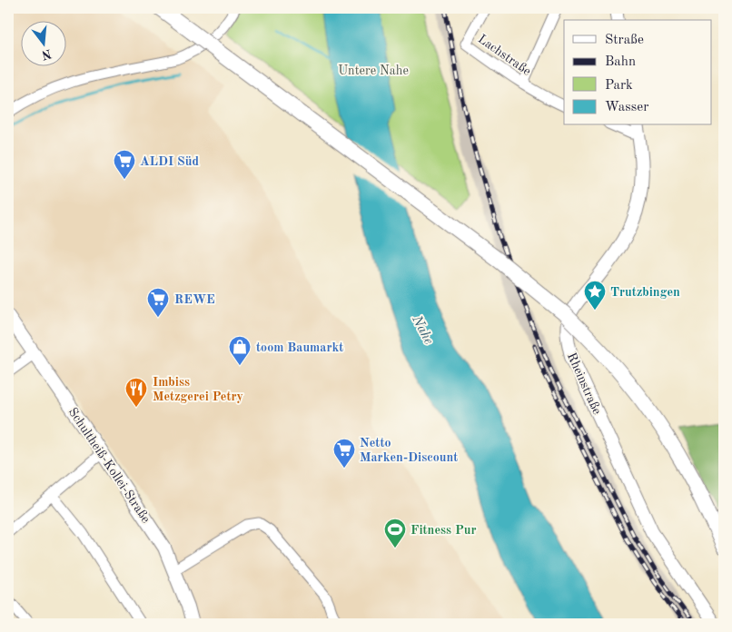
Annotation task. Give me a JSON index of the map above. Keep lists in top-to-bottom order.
{
  "streets": {
    "main road": ["Rheinstraße", "Schultheiß-Kollei-Straße"],
    "street": ["Lachstraße"]
  },
  "water": ["Nahe"],
  "parks": ["Untere Nahe"],
  "places": {
    "supermarket": ["ALDI Süd", "REWE", "Netto Marken-Discount"],
    "place": ["Trutzbingen"],
    "shop": ["toom Baumarkt"],
    "restaurant": ["Imbiss Metzgerei Petry"],
    "sports": ["Fitness Pur"]
  },
  "legend": [
    "Straße",
    "Bahn",
    "Park",
    "Wasser"
  ],
  "north": "bottom"
}
